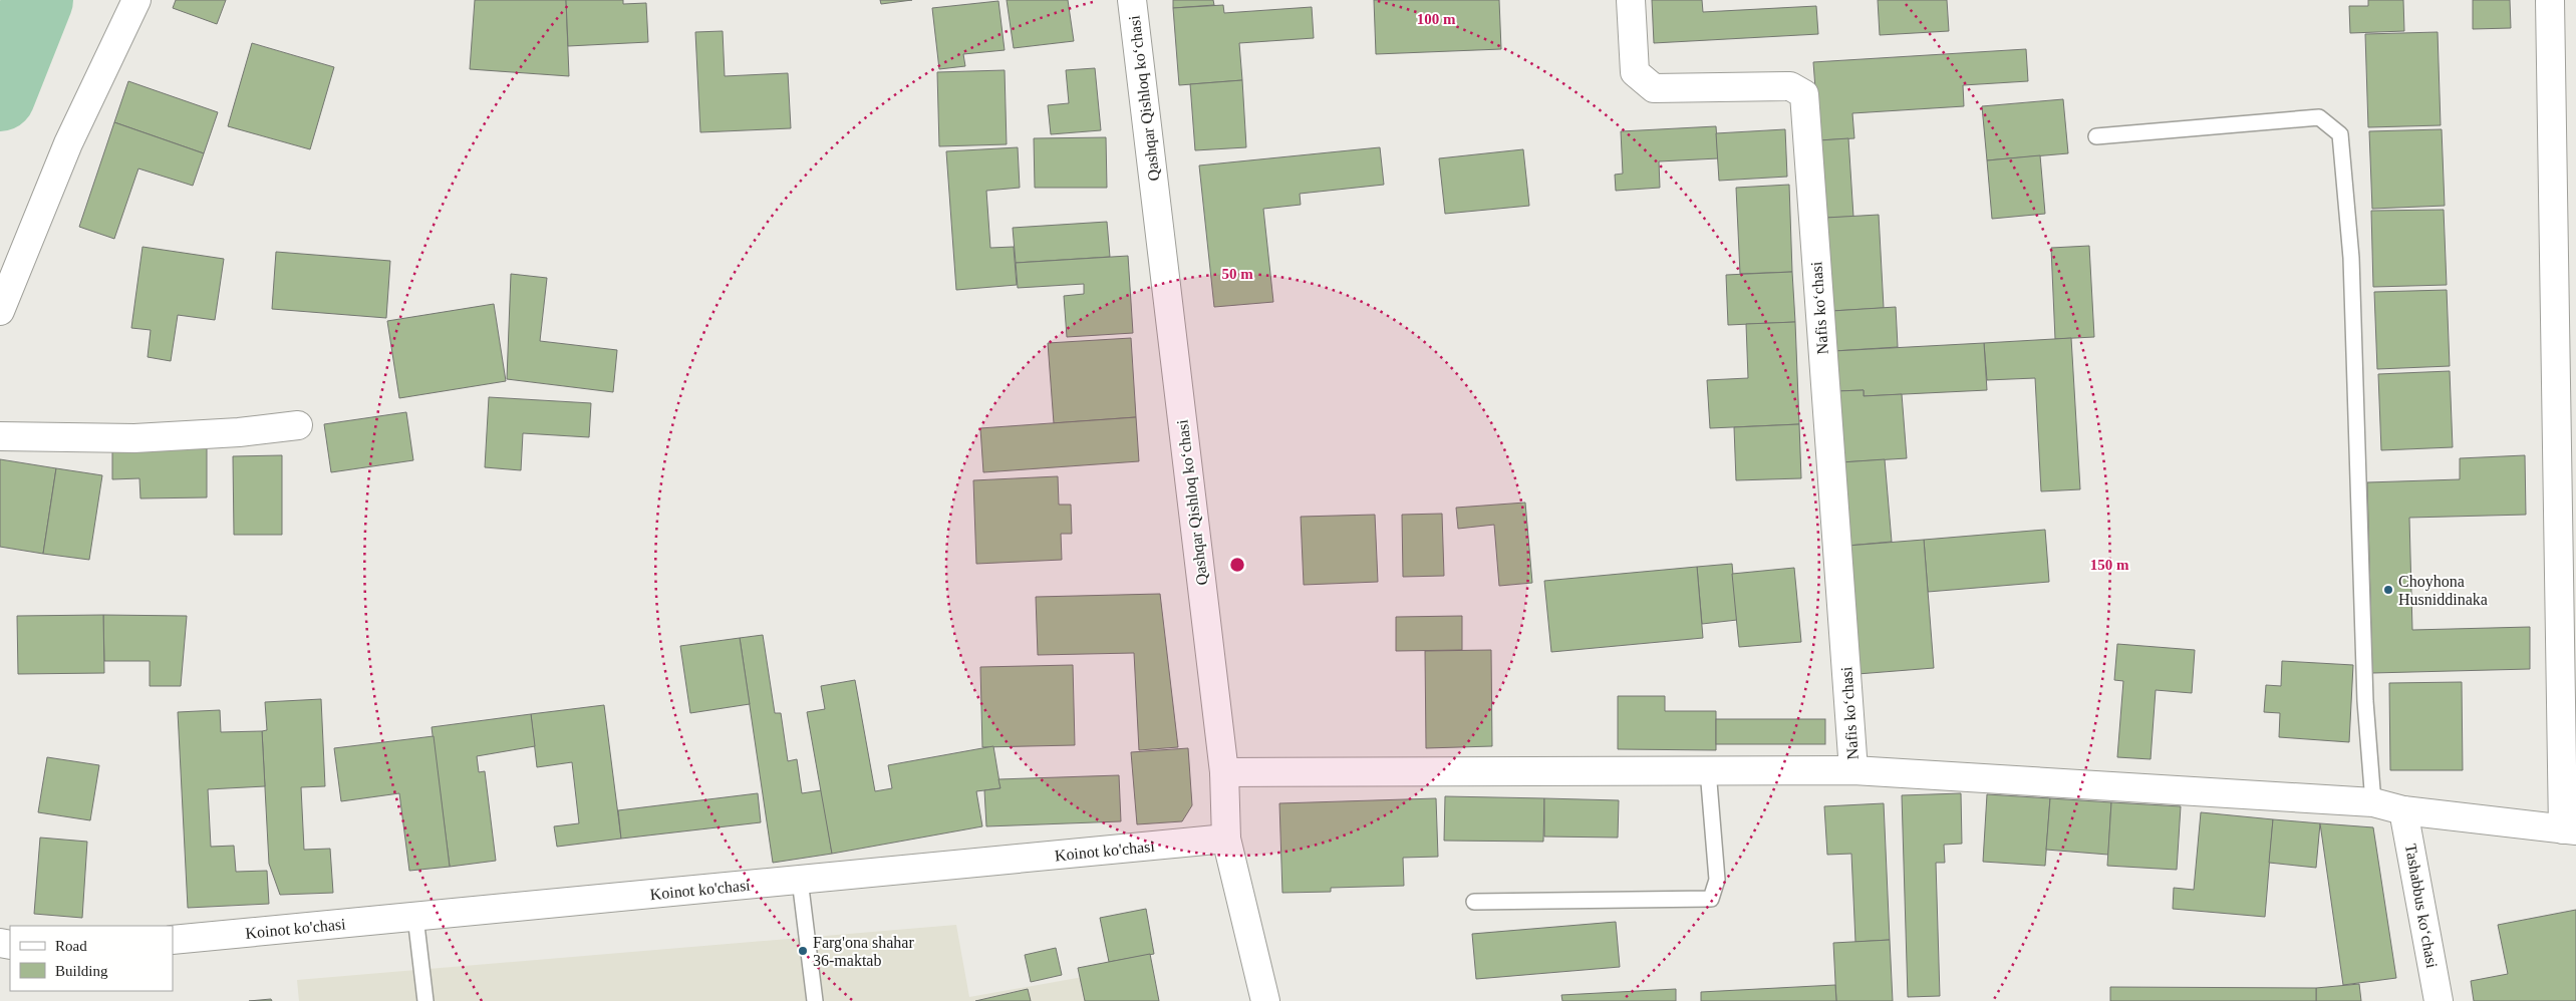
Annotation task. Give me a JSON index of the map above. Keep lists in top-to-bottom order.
{
  "streets": {
    "street": [
      "Qashqar Qishloq koʻchasi",
      "Nafis koʻchasi",
      "Koinot ko'chasi",
      "Tashabbus koʻchasi"
    ]
  },
  "crossings": [
    ["Qashqar Qishloq koʻchasi", "Koinot ko'chasi"]
  ],
  "places": ["Choyhona Husniddinaka", "Farg'ona shahar 36-maktab"],
  "legend": ["Road", "Building"],
  "rings": ["100 m", "50 m", "150 m"]
}
